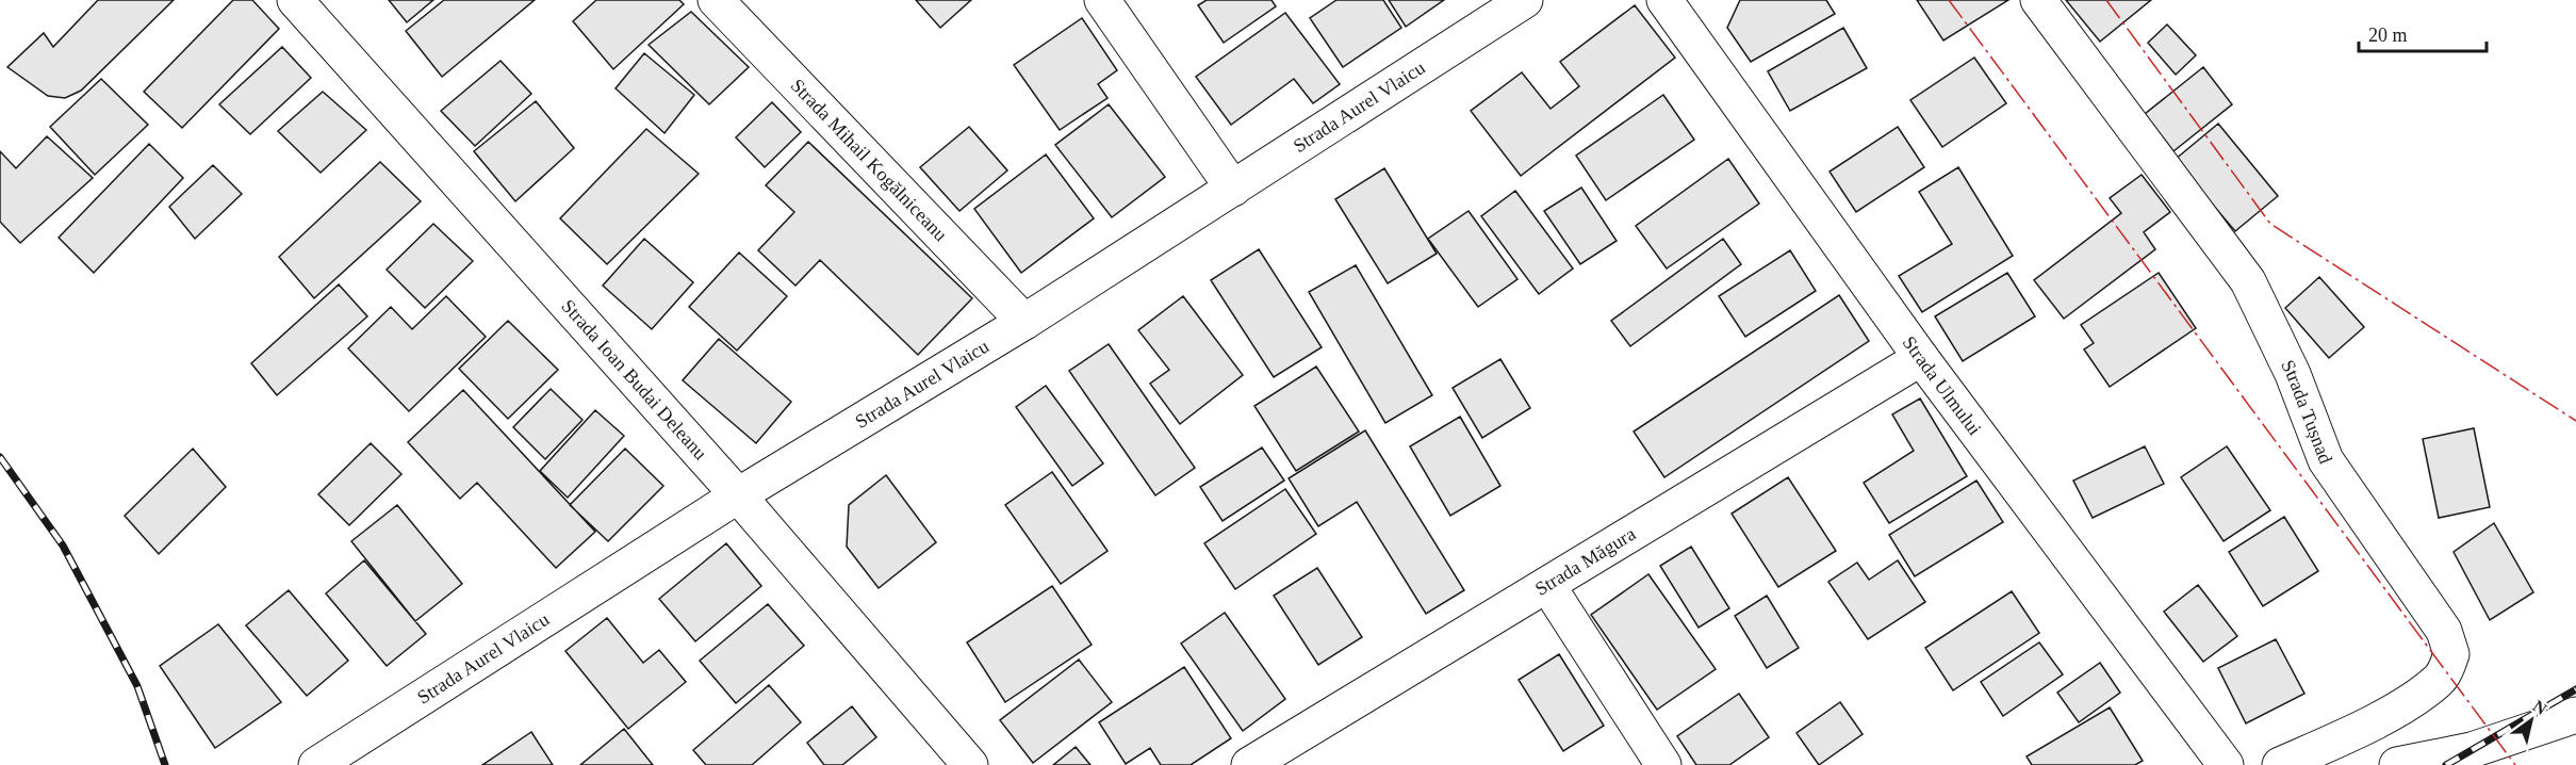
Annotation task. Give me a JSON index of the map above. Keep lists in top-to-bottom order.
{
  "streets": {
    "street": [
      "Strada Aurel Vlaicu",
      "Strada Mihail Kogălniceanu",
      "Strada Ioan Budai Deleanu",
      "Strada Ulmului",
      "Strada Tușnad",
      "Strada Măgura"
    ]
  },
  "crossings": [
    ["Strada Aurel Vlaicu", "Strada Mihail Kogălniceanu"],
    ["Strada Aurel Vlaicu", "Strada Ioan Budai Deleanu"],
    ["Strada Ulmului", "Strada Măgura"]
  ],
  "scale_bar": "20 m",
  "north": "top right"
}
